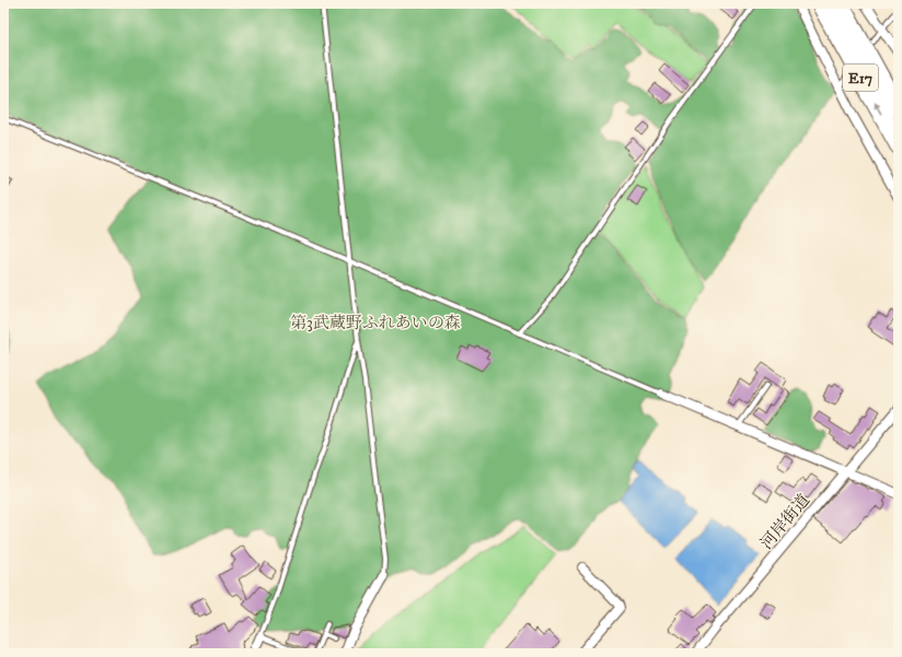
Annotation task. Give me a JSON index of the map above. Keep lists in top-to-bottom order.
{
  "streets": {
    "highway": ["E17"],
    "street": ["河岸街道"]
  },
  "parks": ["第3武蔵野ふれあいの森"]
}
